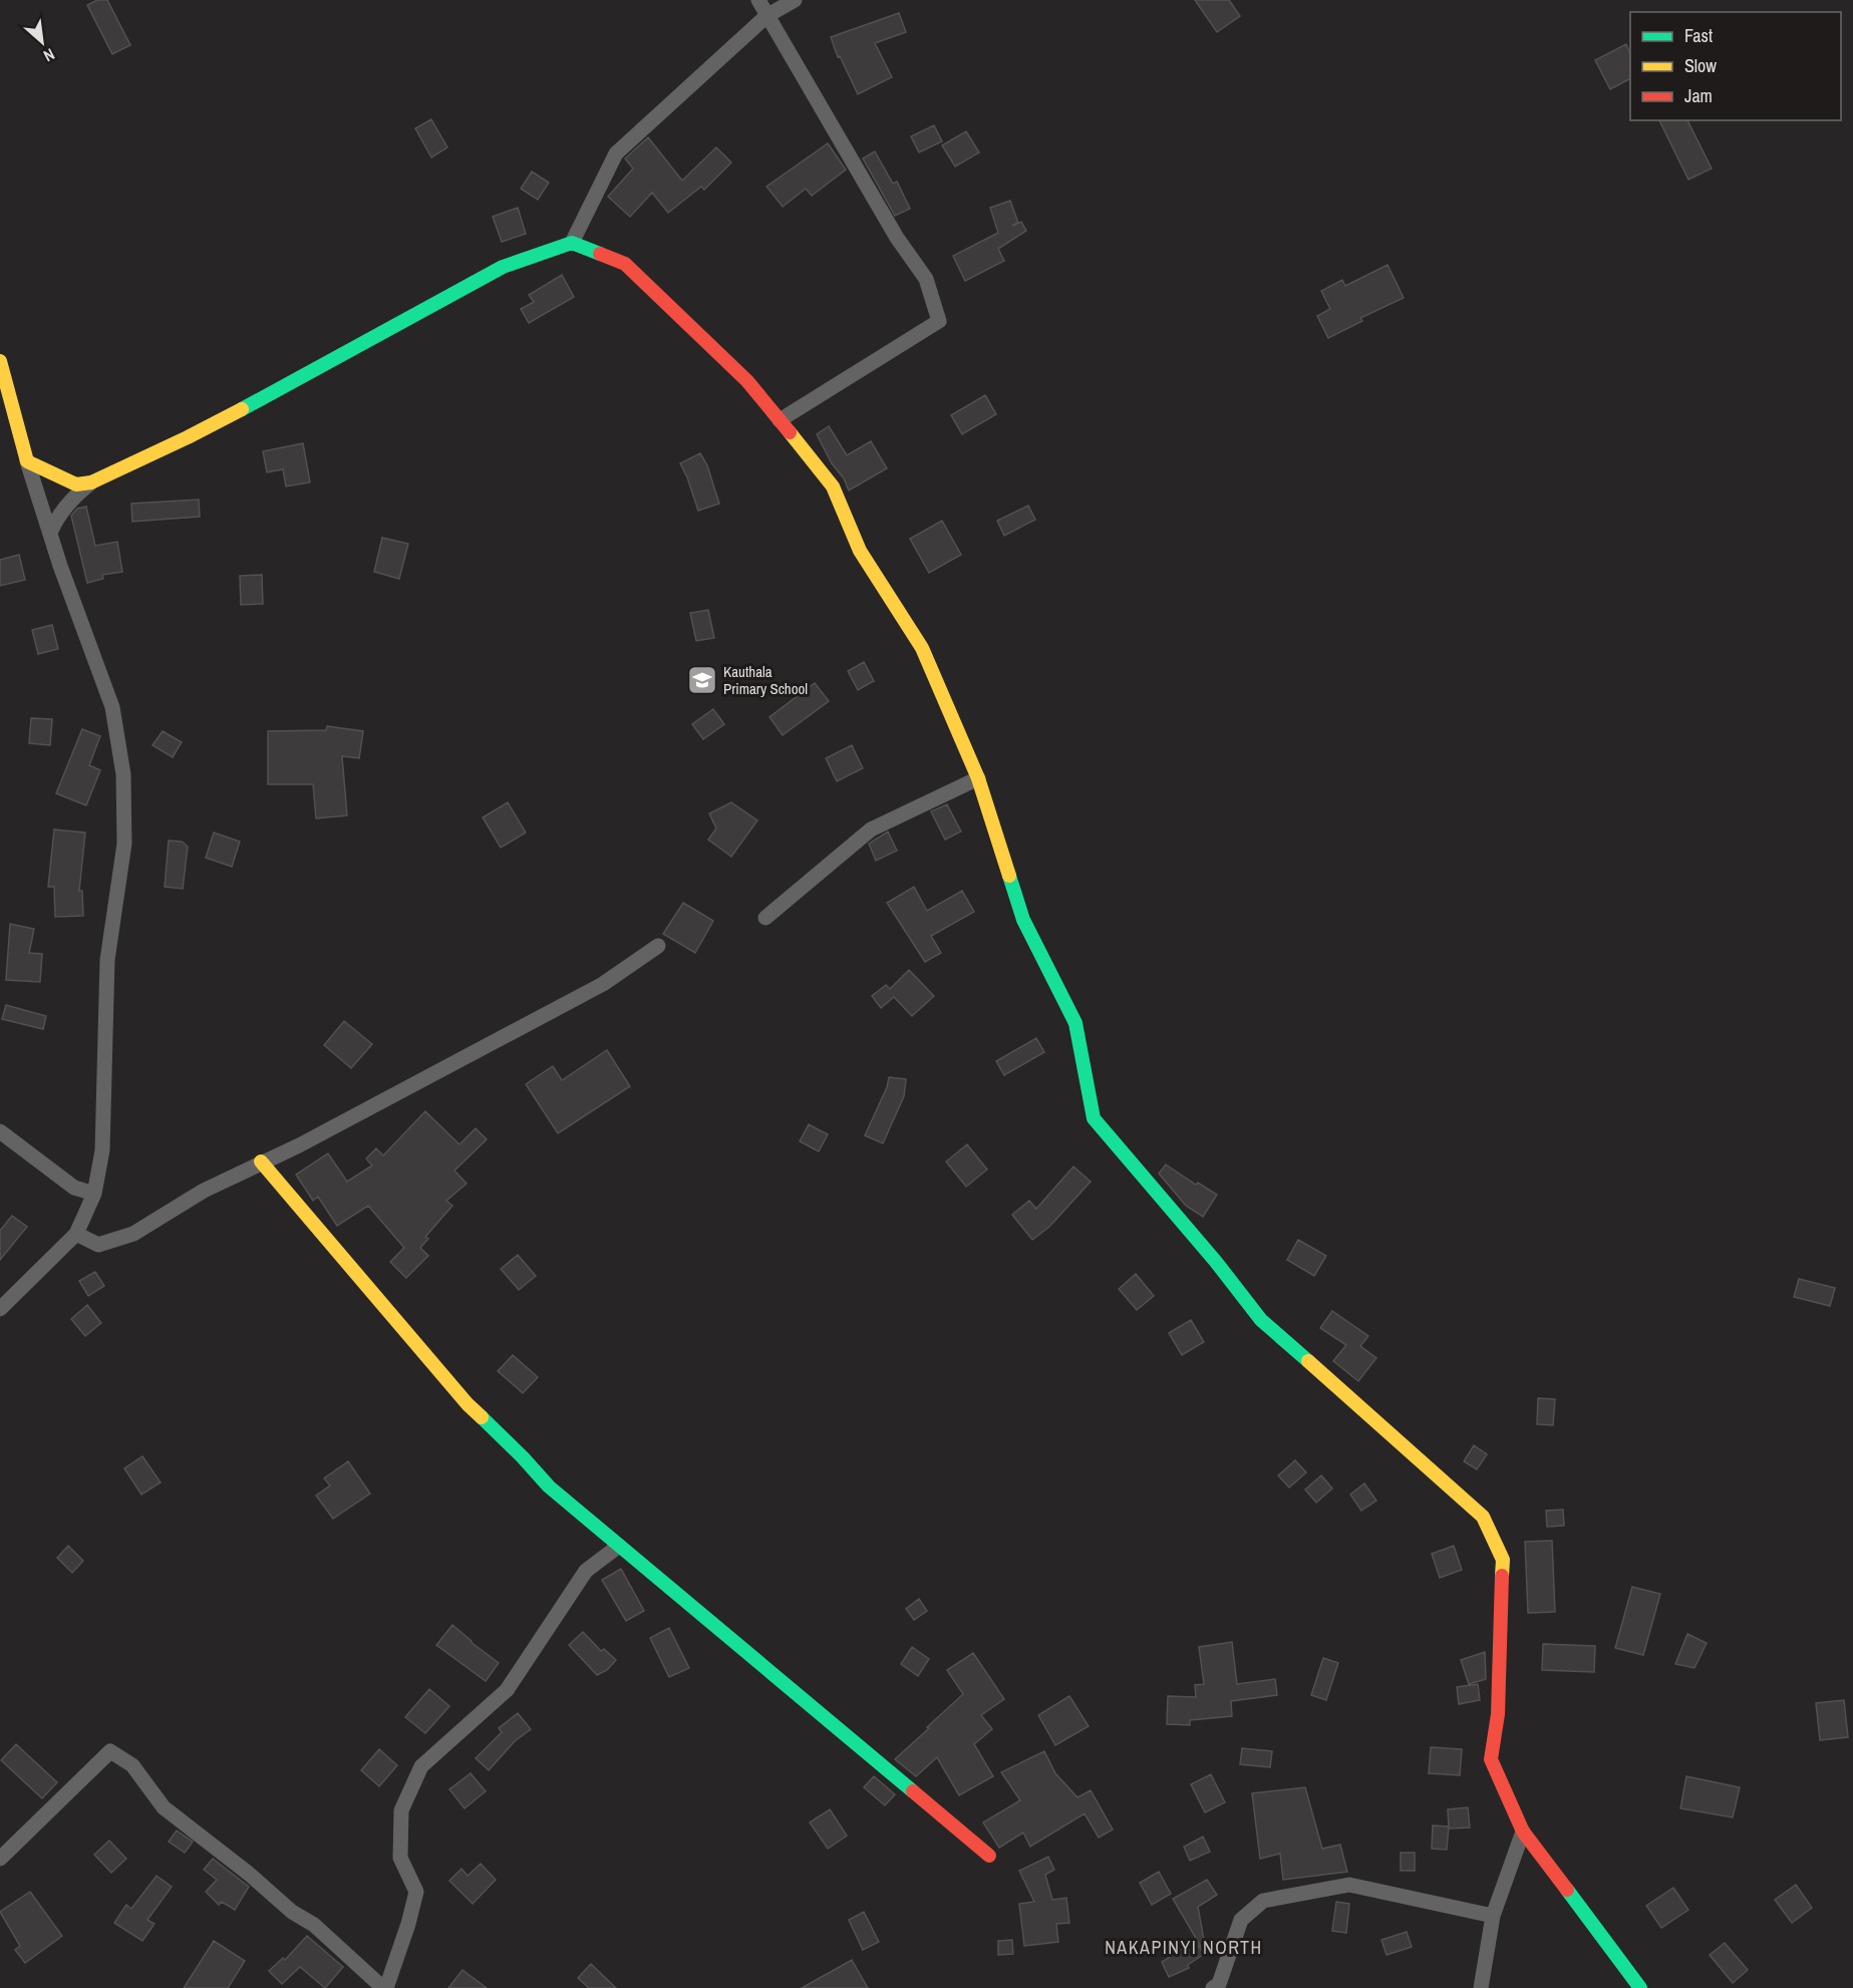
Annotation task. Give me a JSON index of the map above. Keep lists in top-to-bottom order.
{
  "districts": ["NAKAPINYI NORTH"],
  "places": {
    "school or university": ["Kauthala Primary School"]
  },
  "legend": ["Fast", "Slow", "Jam"],
  "north": "bottom right"
}
